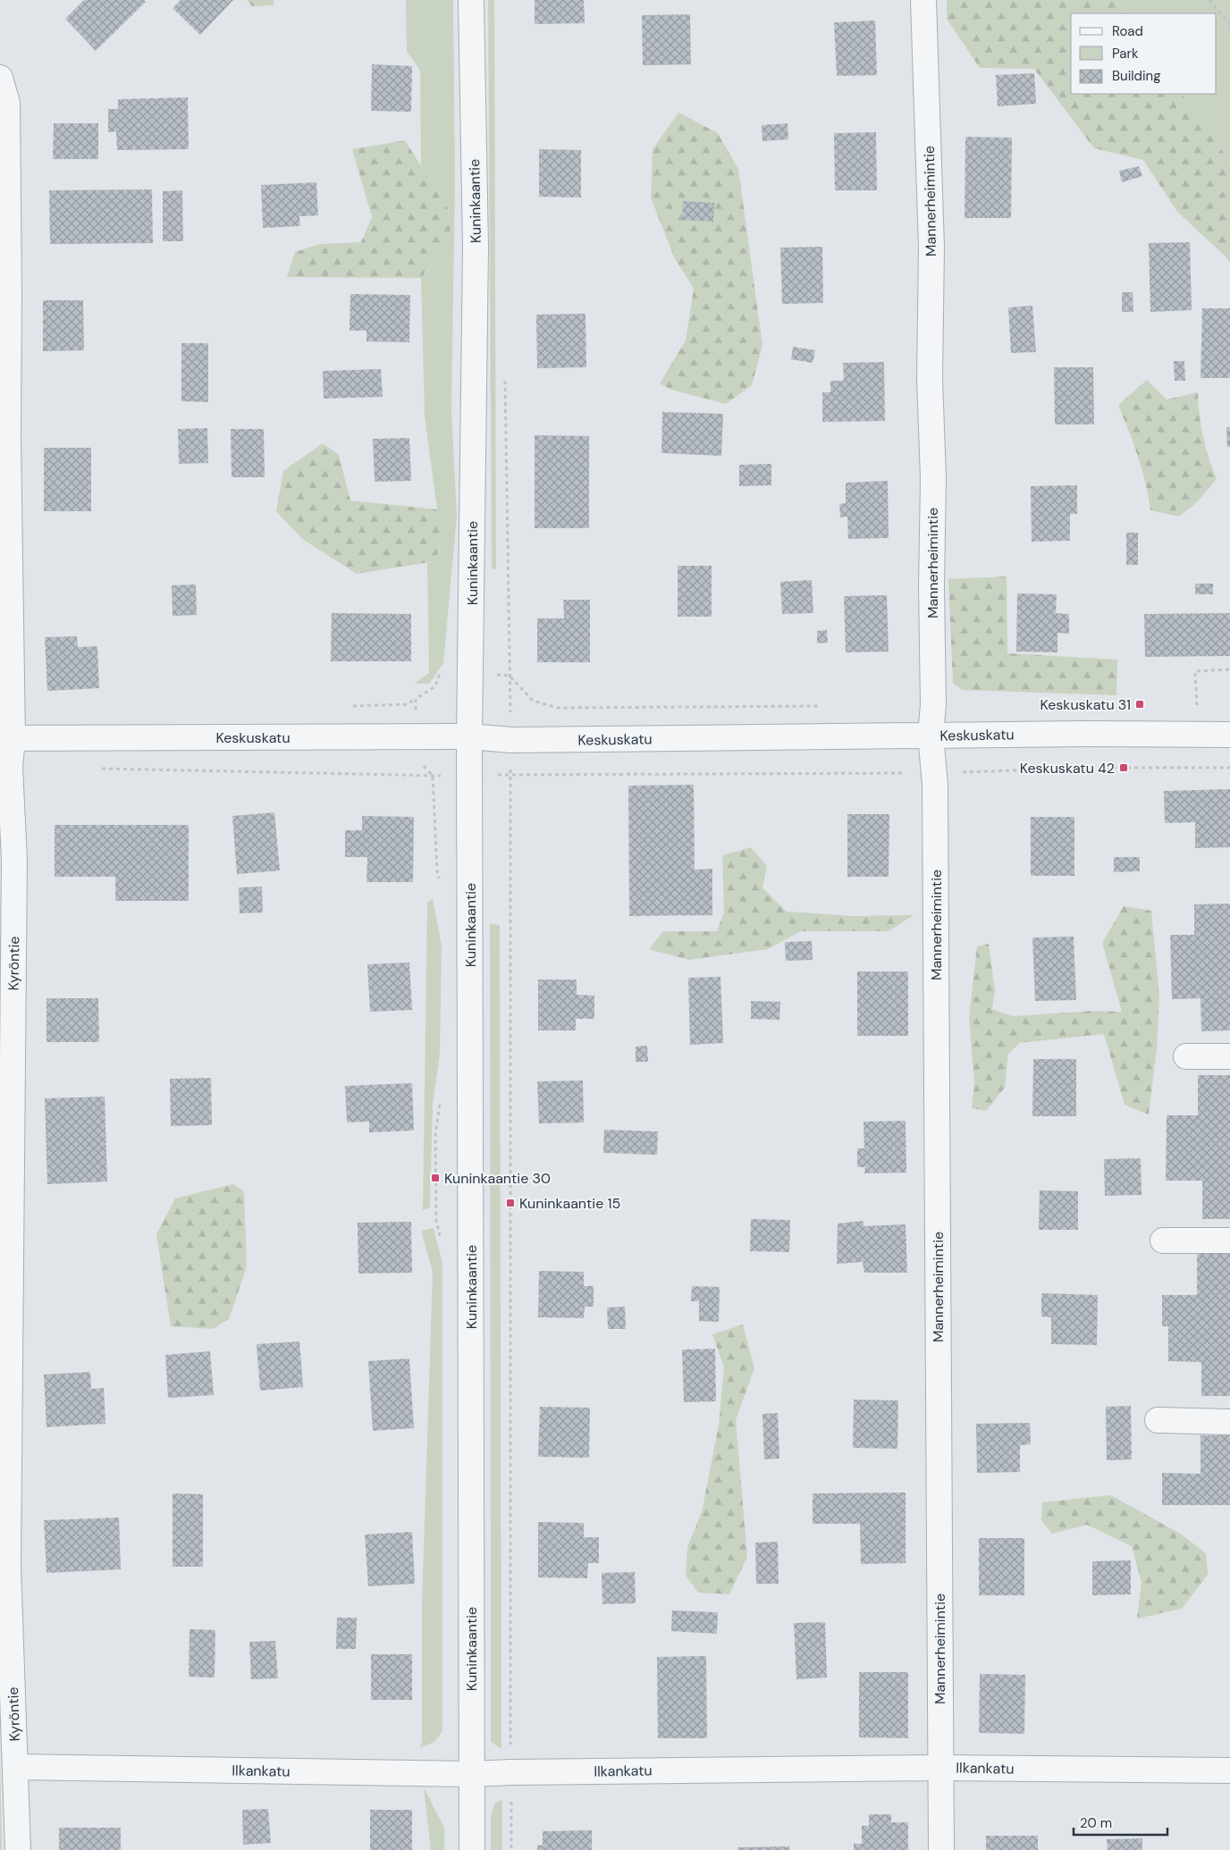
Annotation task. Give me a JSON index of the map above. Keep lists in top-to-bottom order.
{
  "streets": {
    "street": [
      "Kuninkaantie",
      "Mannerheimintie",
      "Keskuskatu",
      "Kyröntie",
      "Ilkankatu"
    ]
  },
  "crossings": [
    ["Kuninkaantie", "Keskuskatu"],
    ["Kuninkaantie", "Ilkankatu"],
    ["Mannerheimintie", "Keskuskatu"],
    ["Mannerheimintie", "Ilkankatu"],
    ["Keskuskatu", "Kyröntie"],
    ["Kyröntie", "Ilkankatu"]
  ],
  "places": {
    "transit": [
      "Keskuskatu 31",
      "Keskuskatu 42",
      "Kuninkaantie 30",
      "Kuninkaantie 15"
    ]
  },
  "legend": ["Road", "Park", "Building"],
  "scale_bar": "20 m"
}
